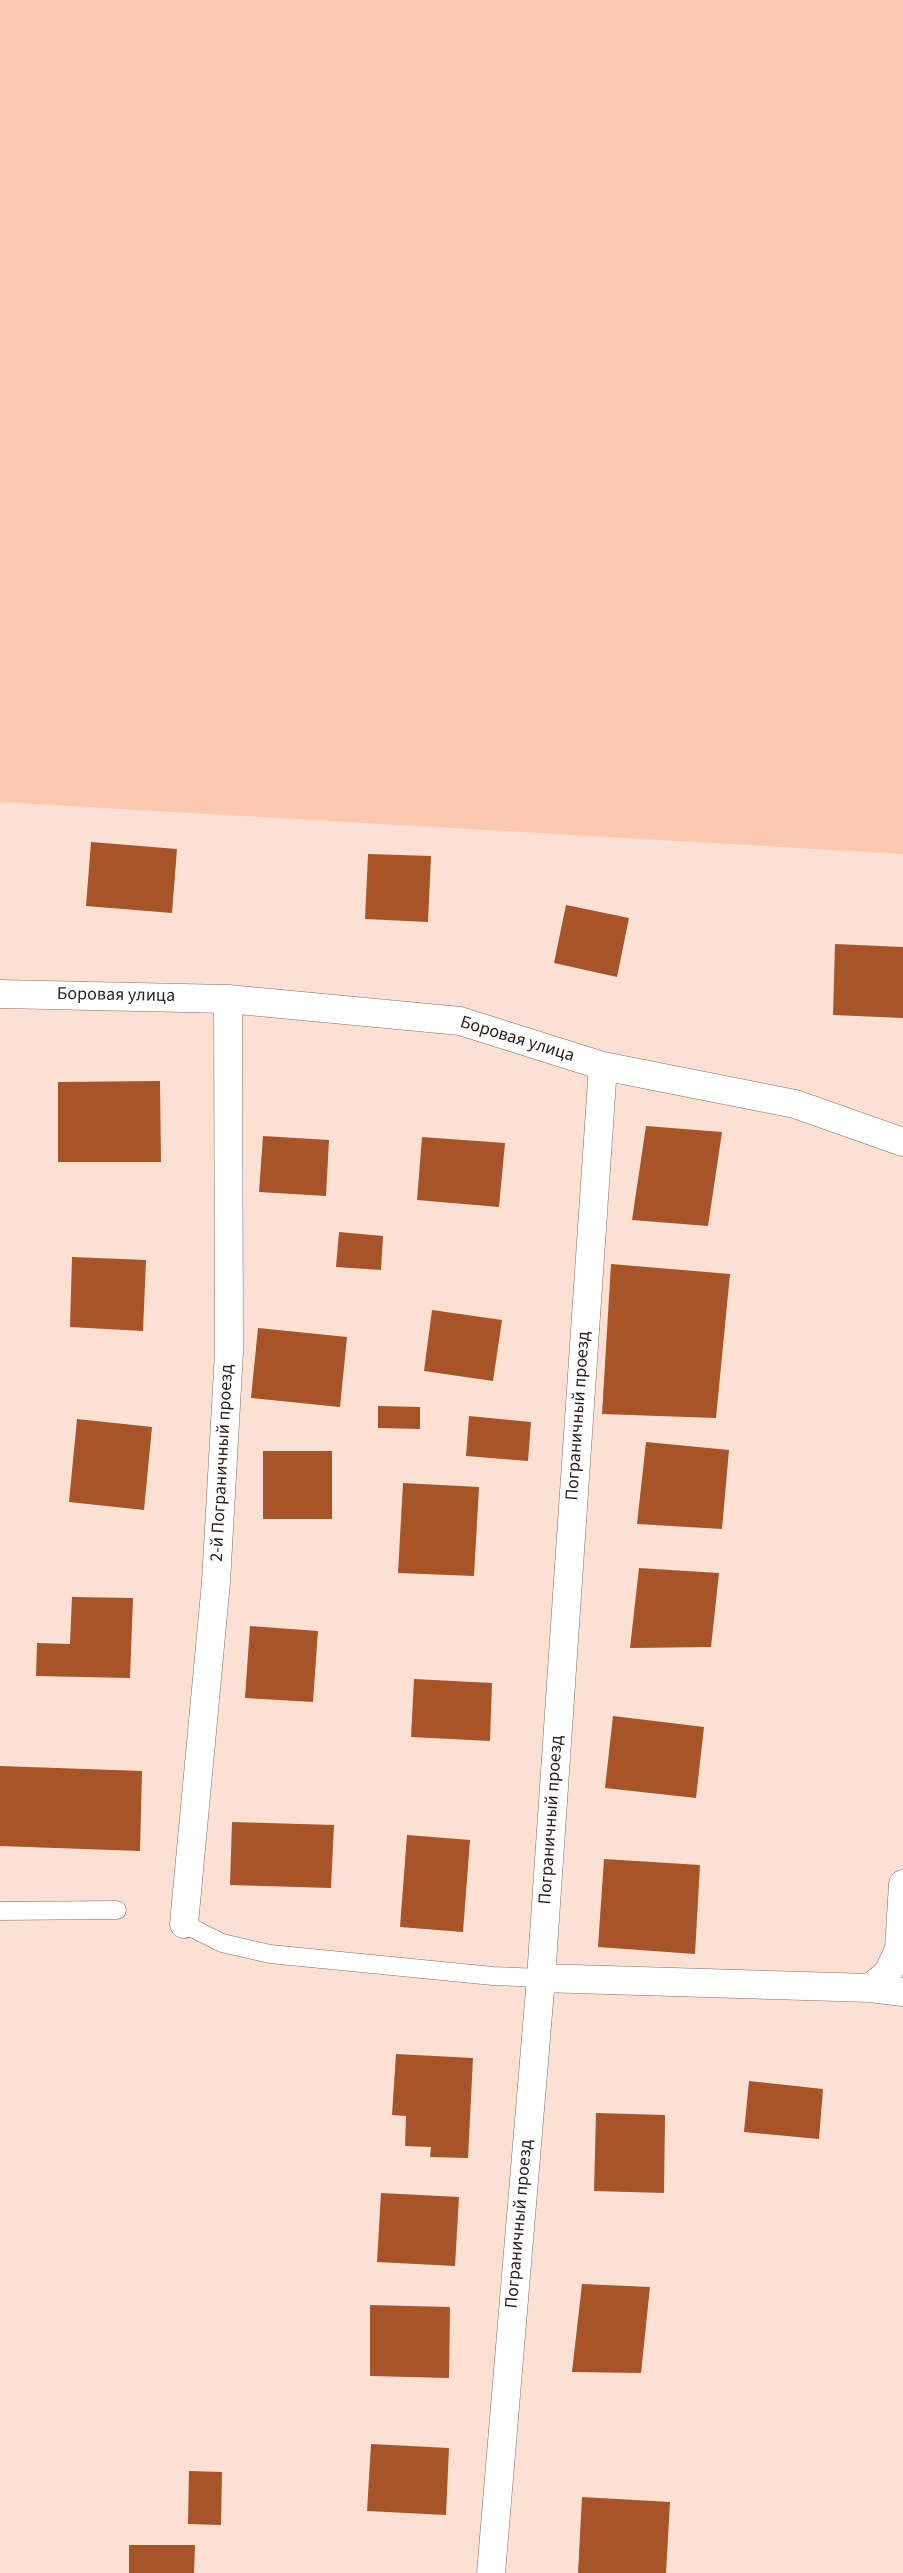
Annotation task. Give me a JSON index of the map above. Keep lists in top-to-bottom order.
{
  "streets": {
    "street": ["Боровая улица", "Пограничный проезд", "2-й Пограничный проезд"]
  },
  "crossings": [
    ["Боровая улица", "Пограничный проезд"],
    ["Боровая улица", "2-й Пограничный проезд"]
  ]
}
